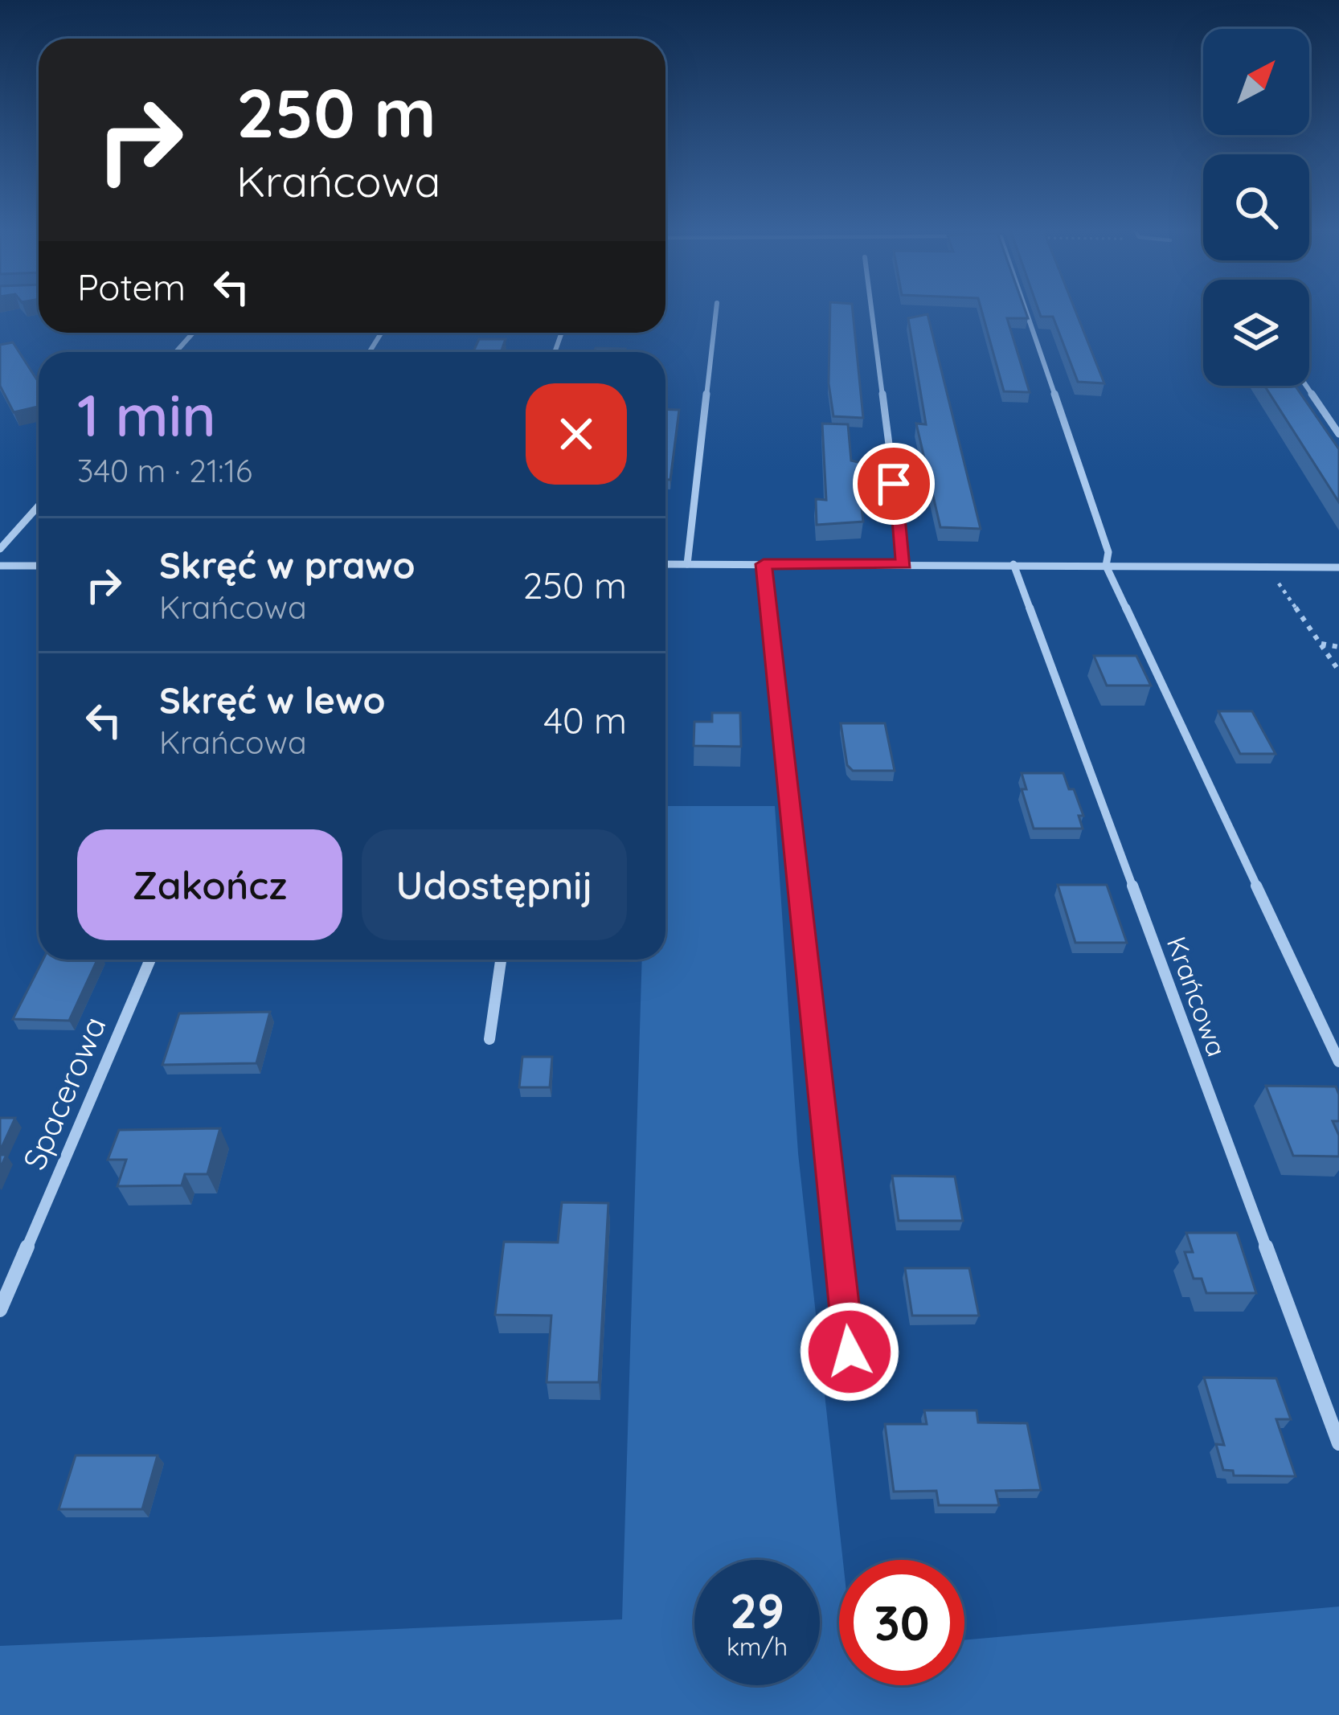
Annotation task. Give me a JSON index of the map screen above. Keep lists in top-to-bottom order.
{
  "streets": {
    "street": ["Krańcowa", "Spacerowa"]
  },
  "north": "top right",
  "page": {
    "turn": ["250 m", "Krańcowa"],
    "then": "Potem",
    "heading": ["1 min", "340 m · 21:16"],
    "list": [
      {
        "name": "Skręć w prawo",
        "note": "Krańcowa",
        "value": "250 m"
      },
      {
        "name": "Skręć w lewo",
        "note": "Krańcowa",
        "value": "40 m"
      }
    ],
    "buttons": ["Zakończ", "Udostępnij"],
    "speed": "29 km/h",
    "limit": "30"
  }
}
